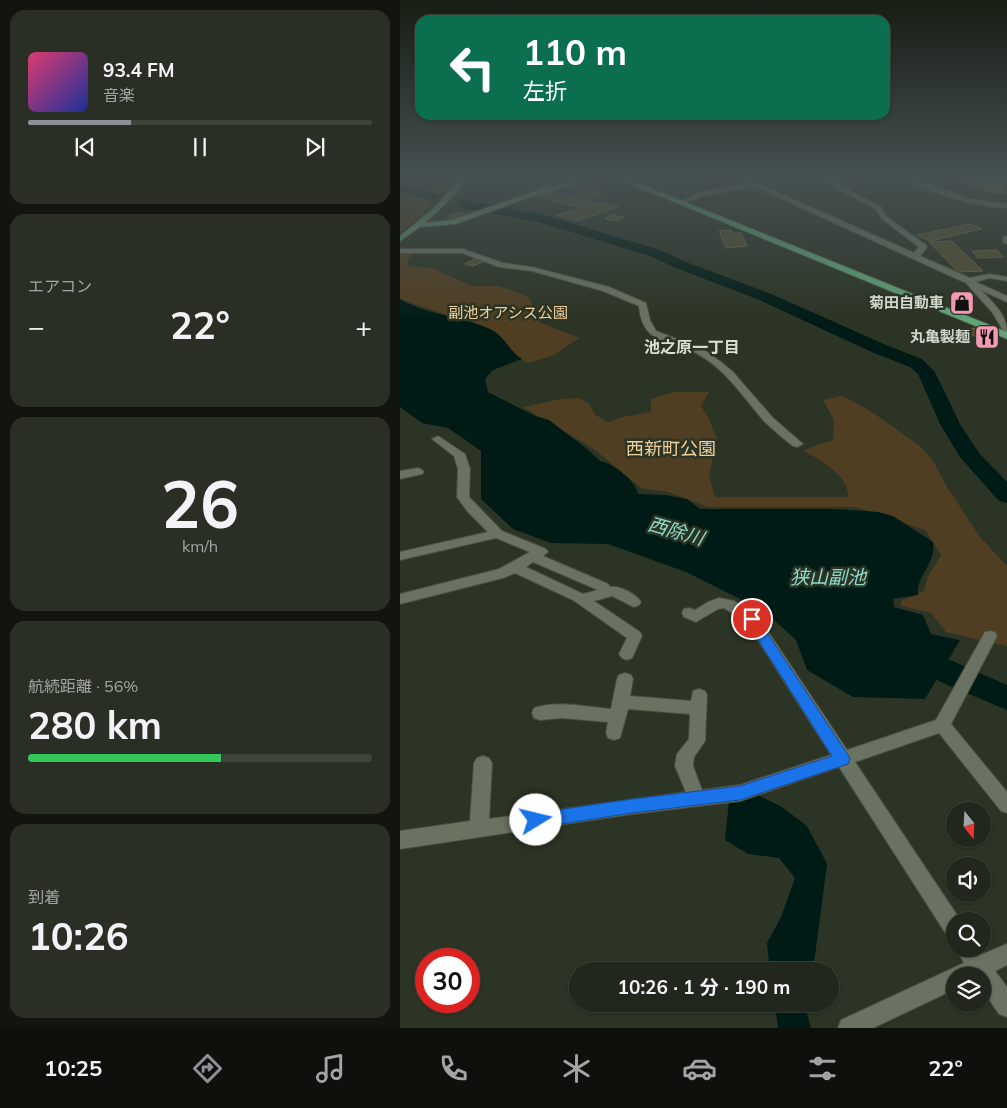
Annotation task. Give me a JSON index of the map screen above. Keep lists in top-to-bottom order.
{
  "districts": ["池之原一丁目"],
  "water": ["西除川", "狭山副池"],
  "parks": ["副池オアシス公園", "西新町公園"],
  "places": {
    "shop": ["菊田自動車"],
    "restaurant": ["丸亀製麺"]
  },
  "north": "bottom",
  "page": {
    "turn": ["110 m", "左折"],
    "song": ["93.4 FM", "音楽"],
    "tile": [
      "エアコン",
      ["26", "km/h"],
      ["航続距離 · 56%", "280 km"],
      ["到着", "10:26"]
    ],
    "heat": ["−", "22°", "+"],
    "limit": "30",
    "trip": "10:26 · 1 分 · 190 m",
    "tabs": ["10:25", "22°"]
  }
}
